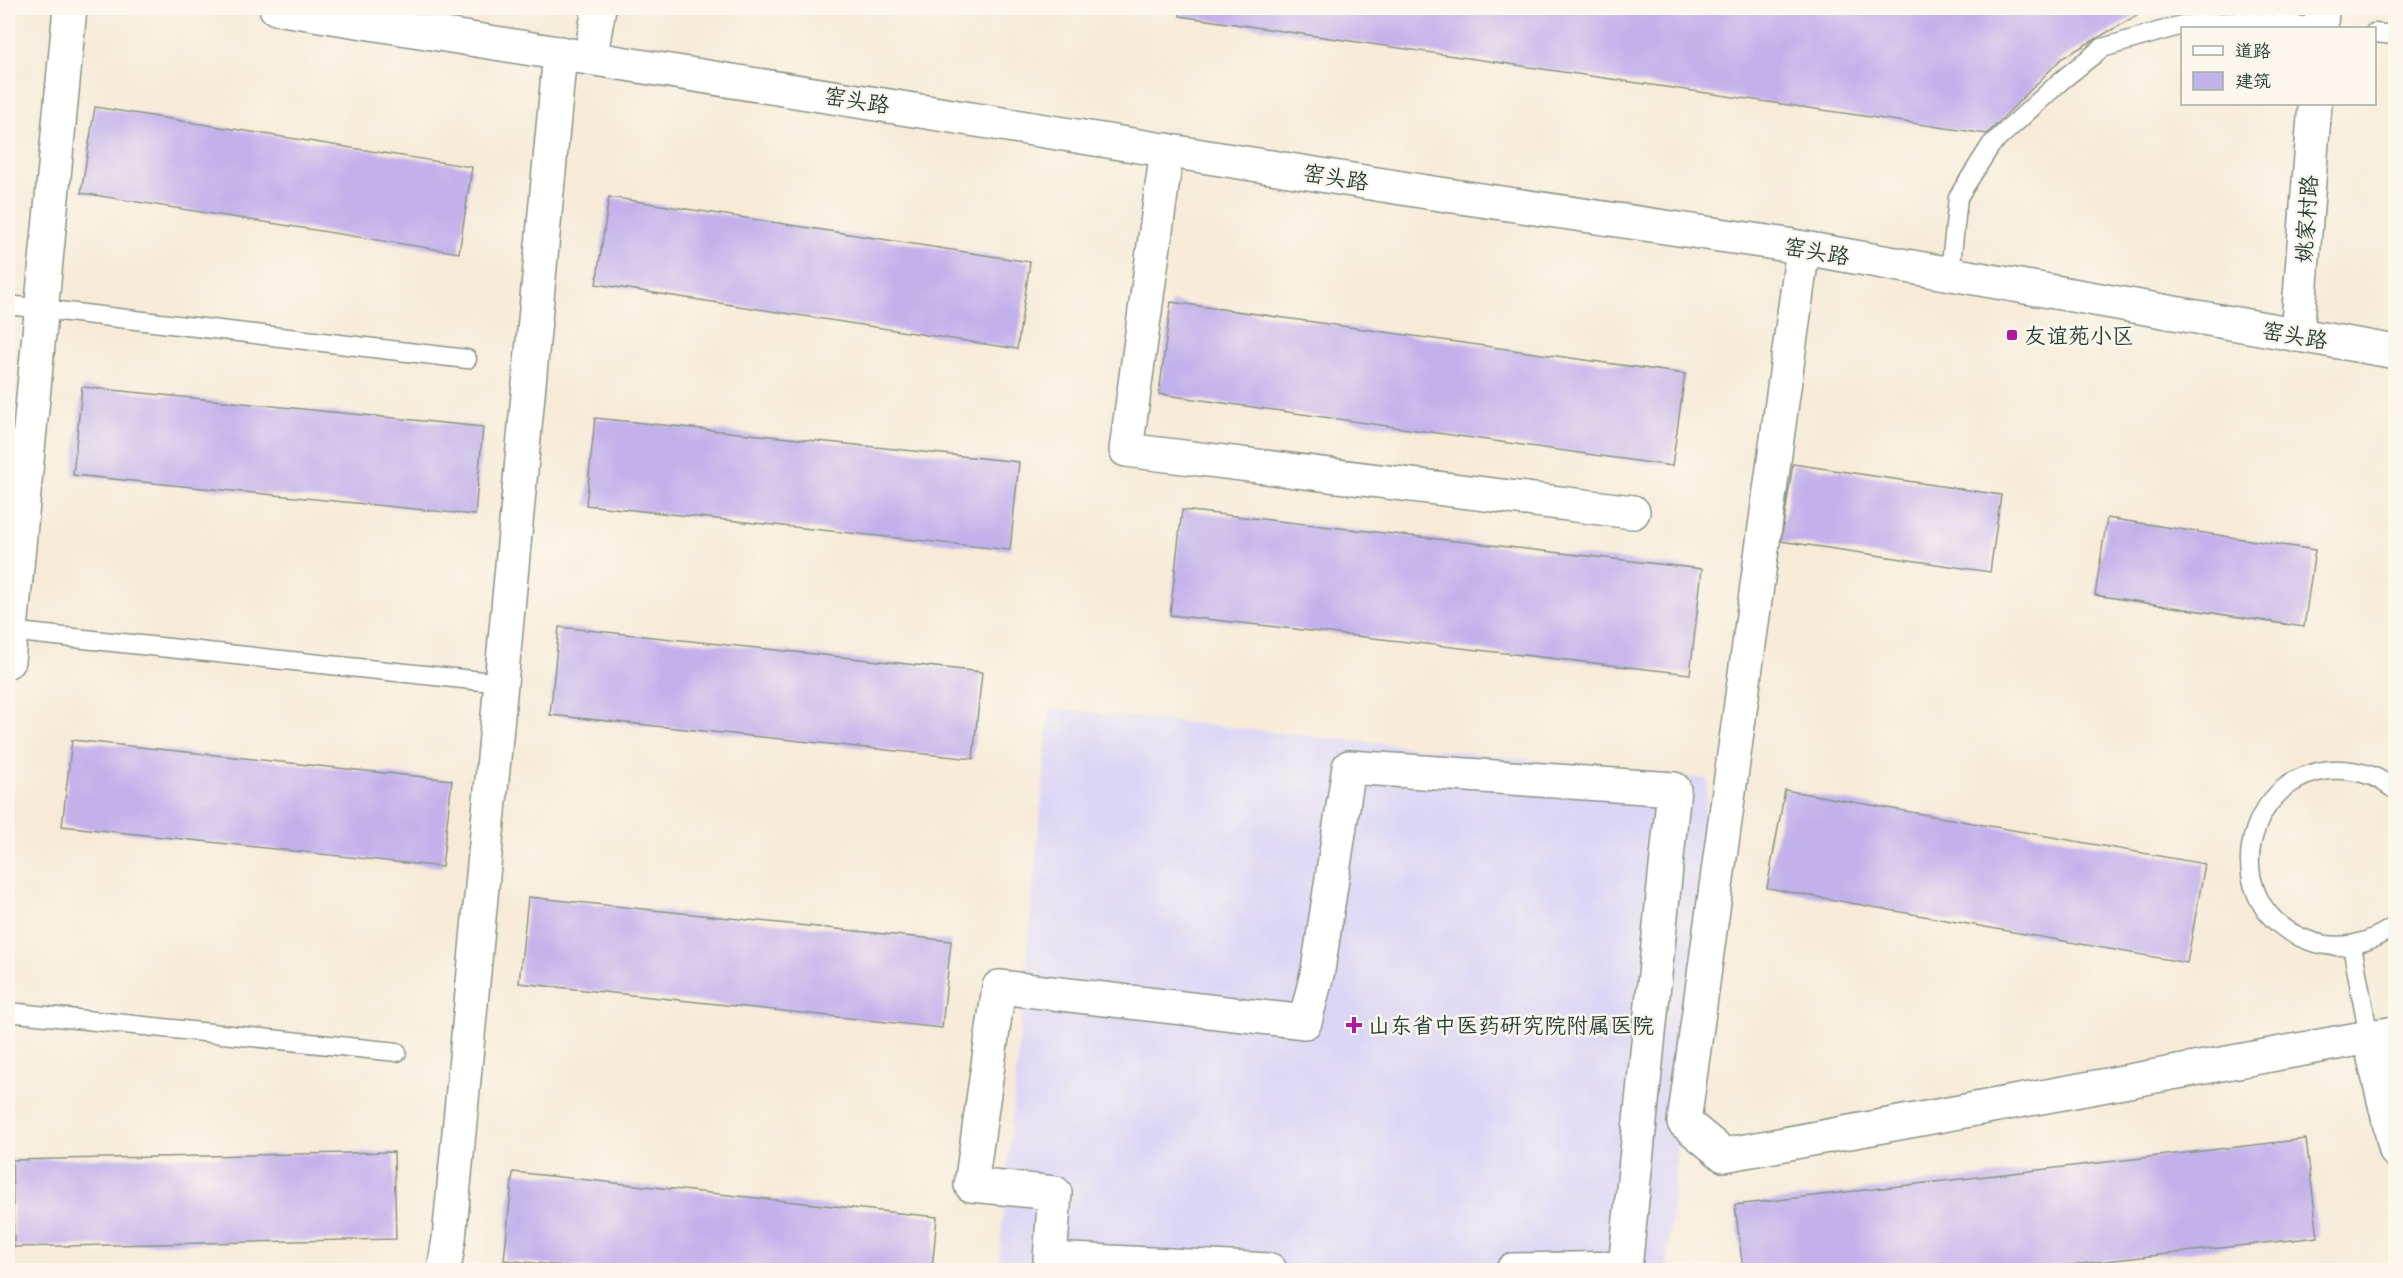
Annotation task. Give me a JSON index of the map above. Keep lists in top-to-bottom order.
{
  "streets": {
    "street": ["窑头路", "姚家村路"]
  },
  "crossings": [
    ["窑头路", "姚家村路"]
  ],
  "places": {
    "transit": ["友谊苑小区"],
    "health": ["山东省中医药研究院附属医院"]
  },
  "legend": ["道路", "建筑"]
}
